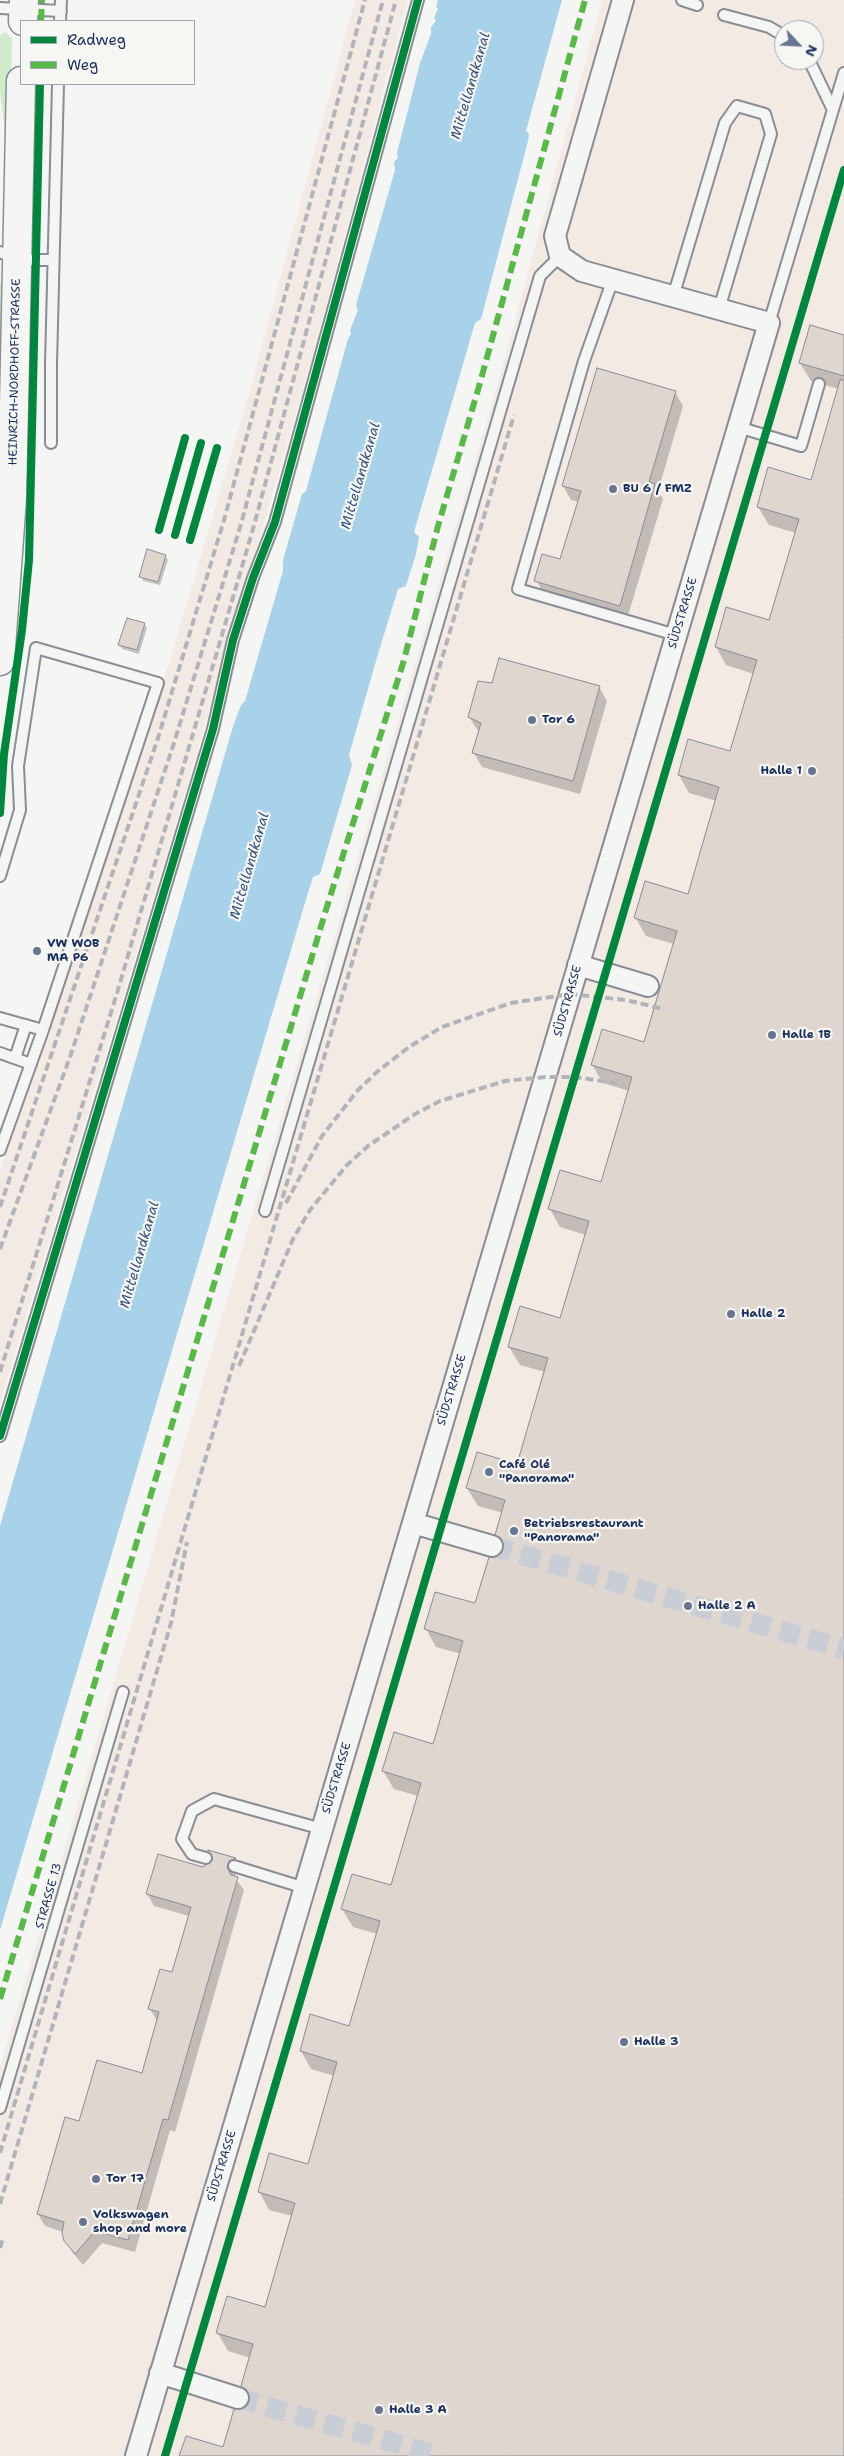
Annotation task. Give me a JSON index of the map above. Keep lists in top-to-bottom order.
{
  "streets": {
    "main road": ["HEINRICH-NORDHOFF-STRASSE"],
    "street": ["SÜDSTRASSE"],
    "lane": ["STRASSE 13"]
  },
  "water": ["Mittellandkanal"],
  "places": [
    "BU 6 / FMZ",
    "Tor 6",
    "Halle 1",
    "VW WOB MA P6",
    "Halle 1B",
    "Halle 2",
    "Café Olé \"Panorama\"",
    "Betriebsrestaurant \"Panorama\"",
    "Halle 2 A",
    "Halle 3",
    "Tor 17",
    "Volkswagen shop and more",
    "Halle 3 A"
  ],
  "legend": ["Radweg", "Weg"],
  "north": "bottom right"
}
